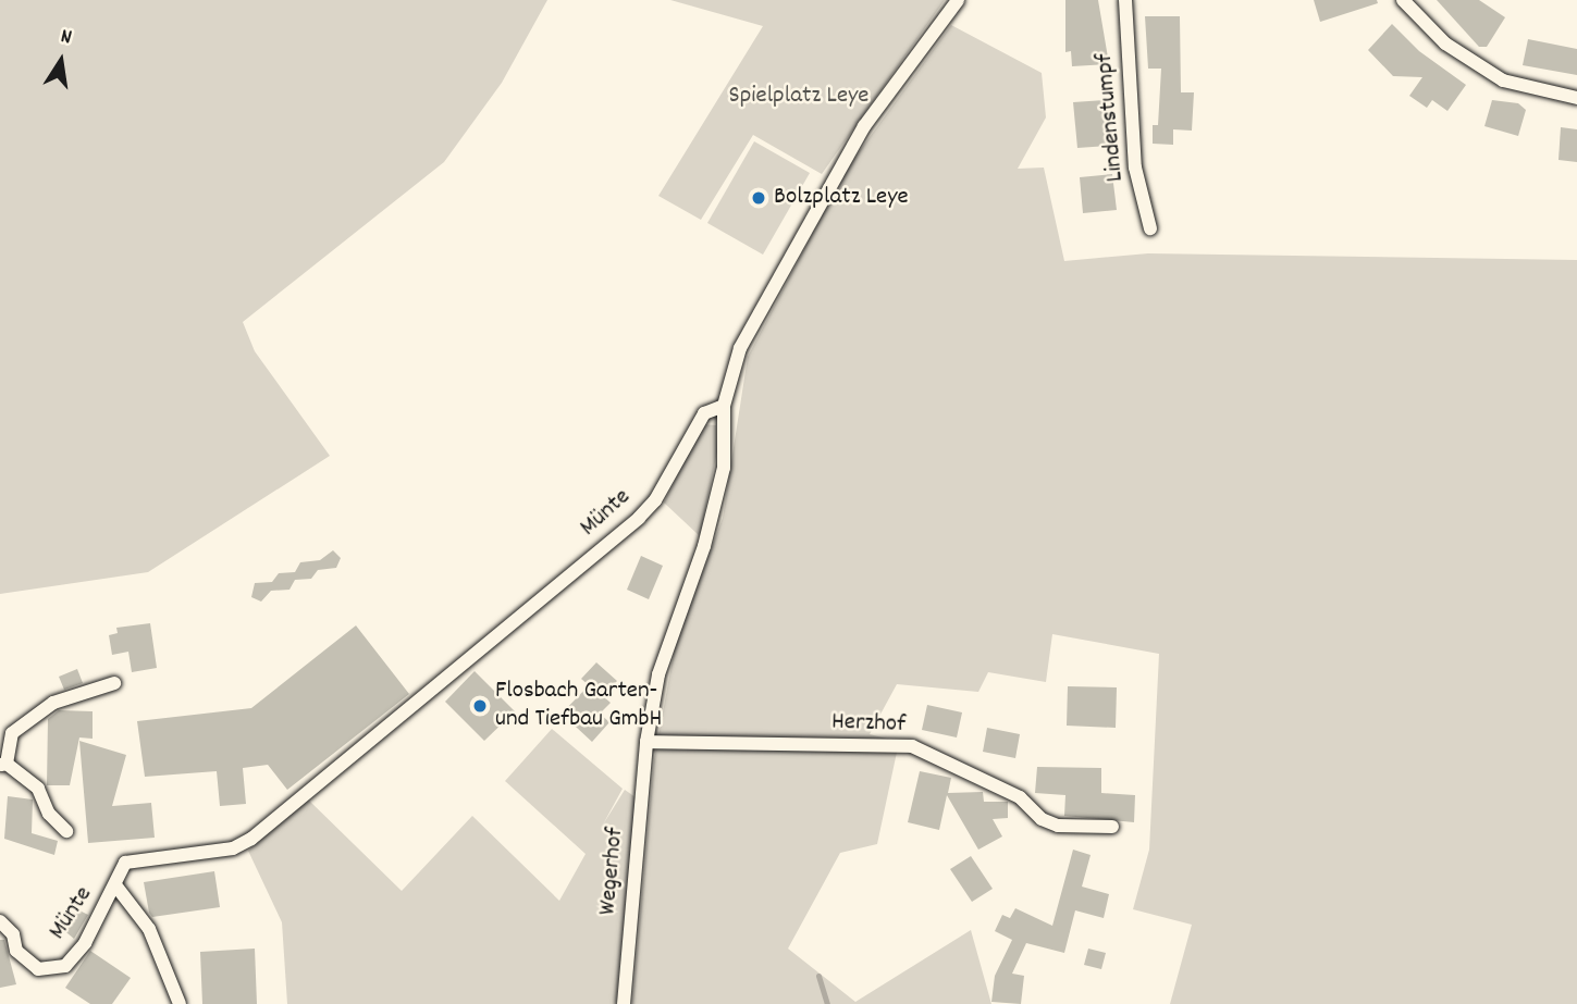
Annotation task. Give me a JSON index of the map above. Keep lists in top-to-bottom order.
{
  "streets": {
    "street": [
      "Lindenstumpf",
      "Münte",
      "Herzhof",
      "Wegerhof"
    ]
  },
  "crossings": [
    ["Münte", "Wegerhof"],
    ["Herzhof", "Wegerhof"]
  ],
  "parks": ["Spielplatz Leye"],
  "places": ["Bolzplatz Leye", "Flosbach Garten- und Tiefbau GmbH"],
  "north": "top"
}
